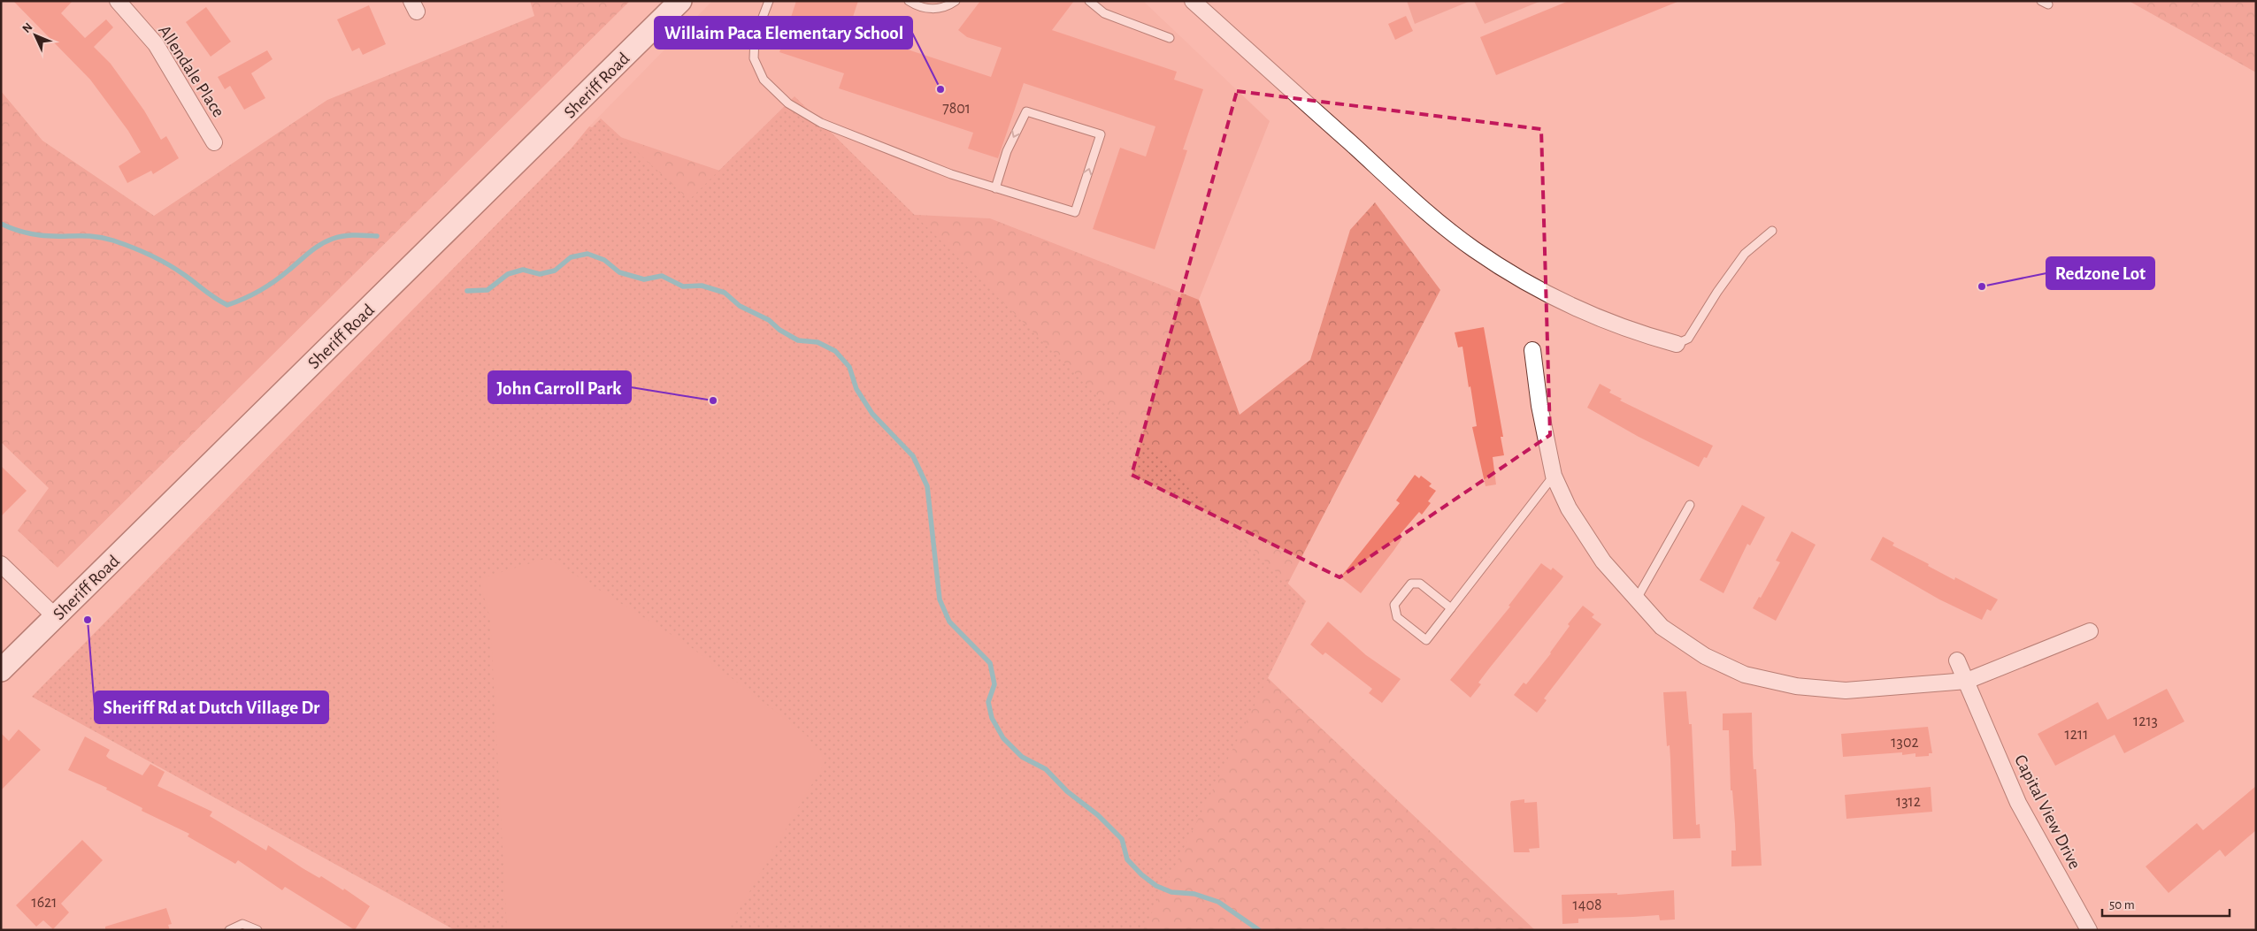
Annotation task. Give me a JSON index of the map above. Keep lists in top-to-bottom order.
{
  "streets": {
    "main road": ["Sheriff Road"],
    "street": ["Allendale Place", "Capital View Drive"]
  },
  "places": [
    "Willaim Paca Elementary School",
    "Redzone Lot",
    "John Carroll Park",
    "Sheriff Rd at Dutch Village Dr"
  ],
  "house_numbers": [
    "7801",
    "1213",
    "1211",
    "1302",
    "1312",
    "1621",
    "1408"
  ],
  "scale_bar": "50 m",
  "north": "top left"
}
